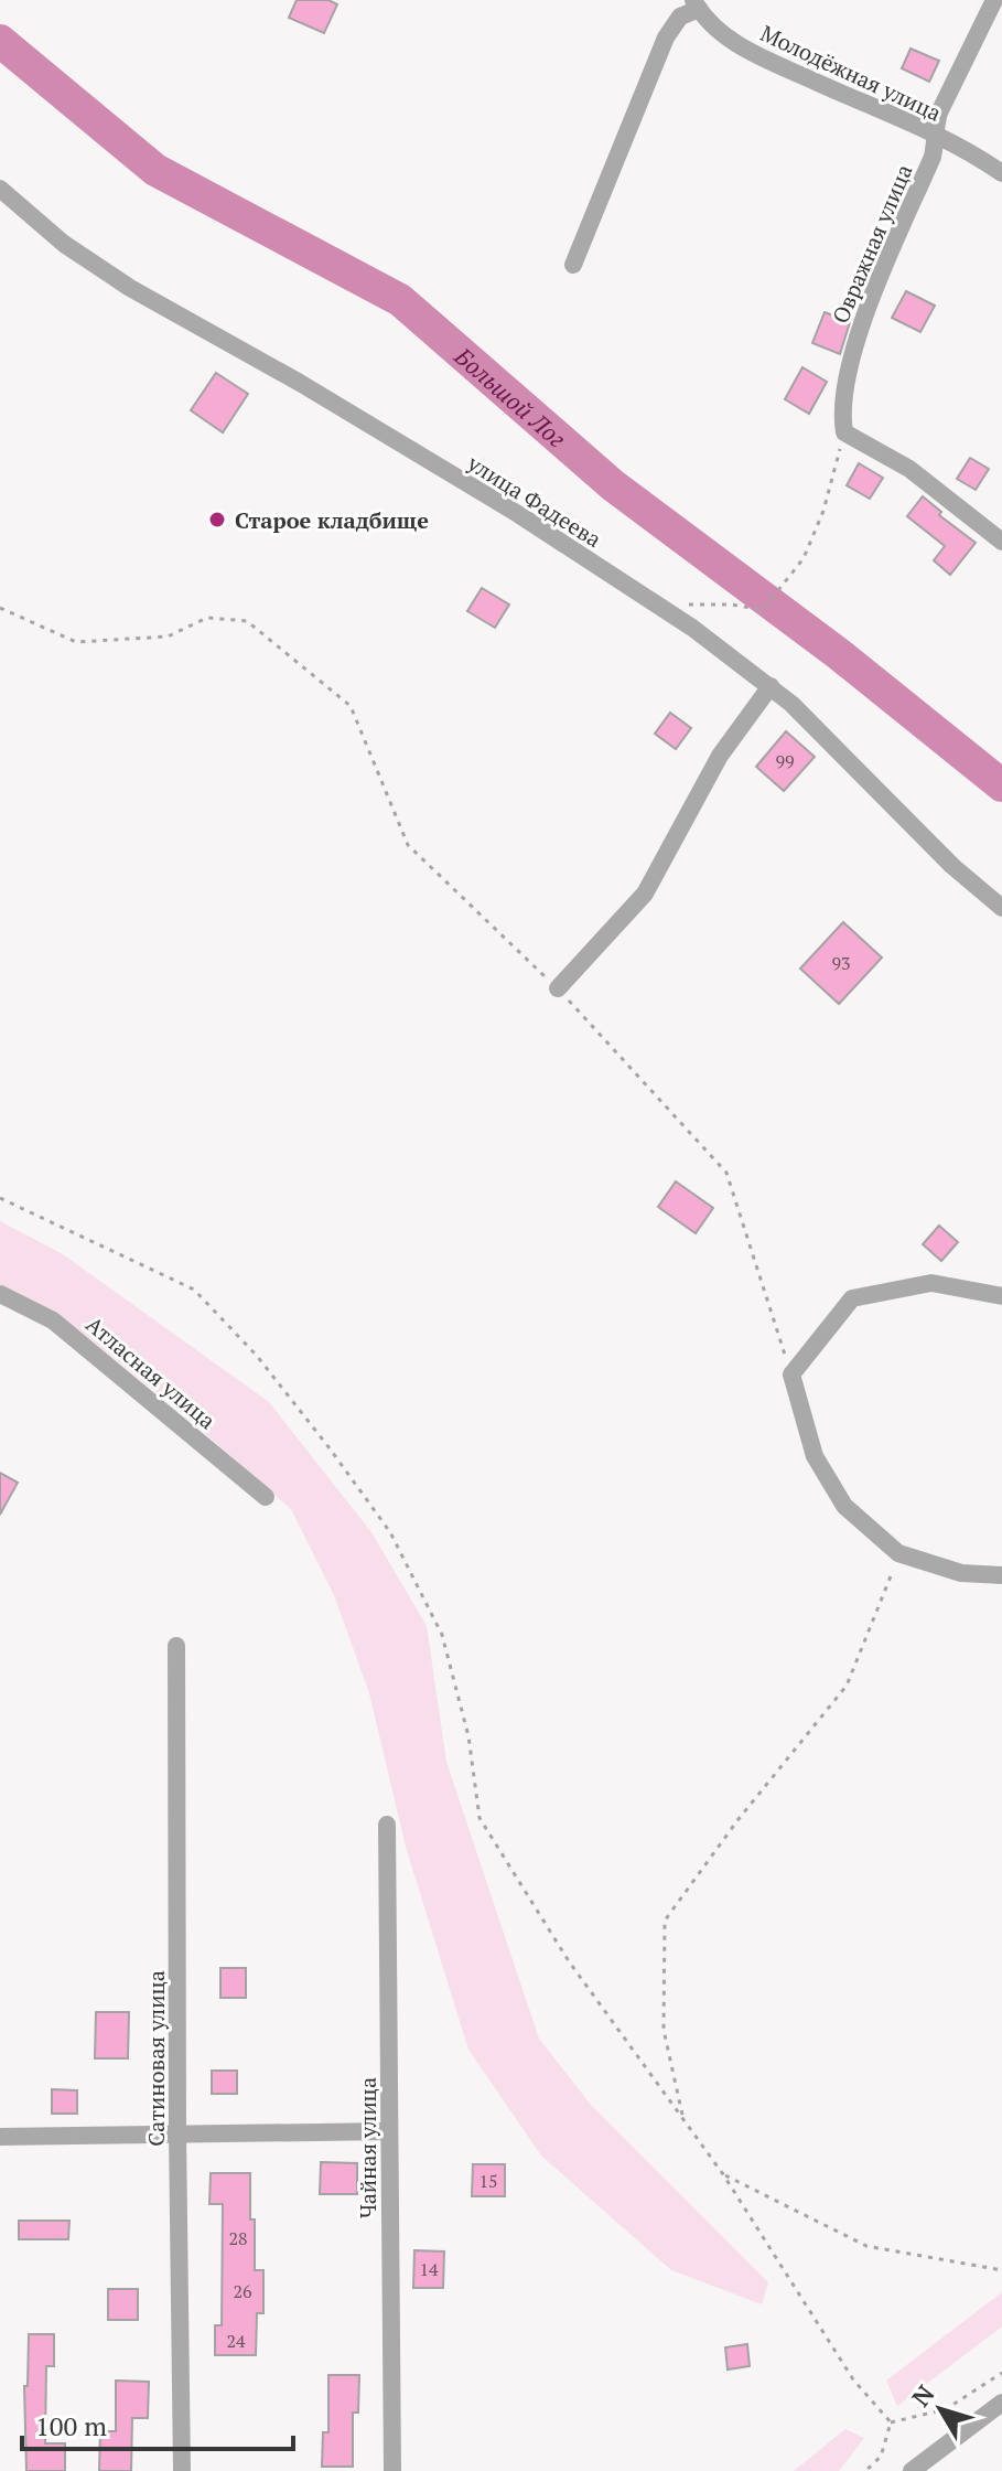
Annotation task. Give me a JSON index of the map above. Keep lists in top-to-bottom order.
{
  "streets": {
    "street": [
      "Молодёжная улица",
      "Овражная улица",
      "улица Фадеева",
      "Атласная улица",
      "Сатиновая улица",
      "Чайная улица"
    ]
  },
  "crossings": [
    ["Молодёжная улица", "Овражная улица"]
  ],
  "water": ["Большой Лог"],
  "places": ["Старое кладбище"],
  "house_numbers": [
    "99",
    "93",
    "15",
    "28",
    "14",
    "26",
    "24"
  ],
  "scale_bar": "100 m",
  "north": "top left"
}
